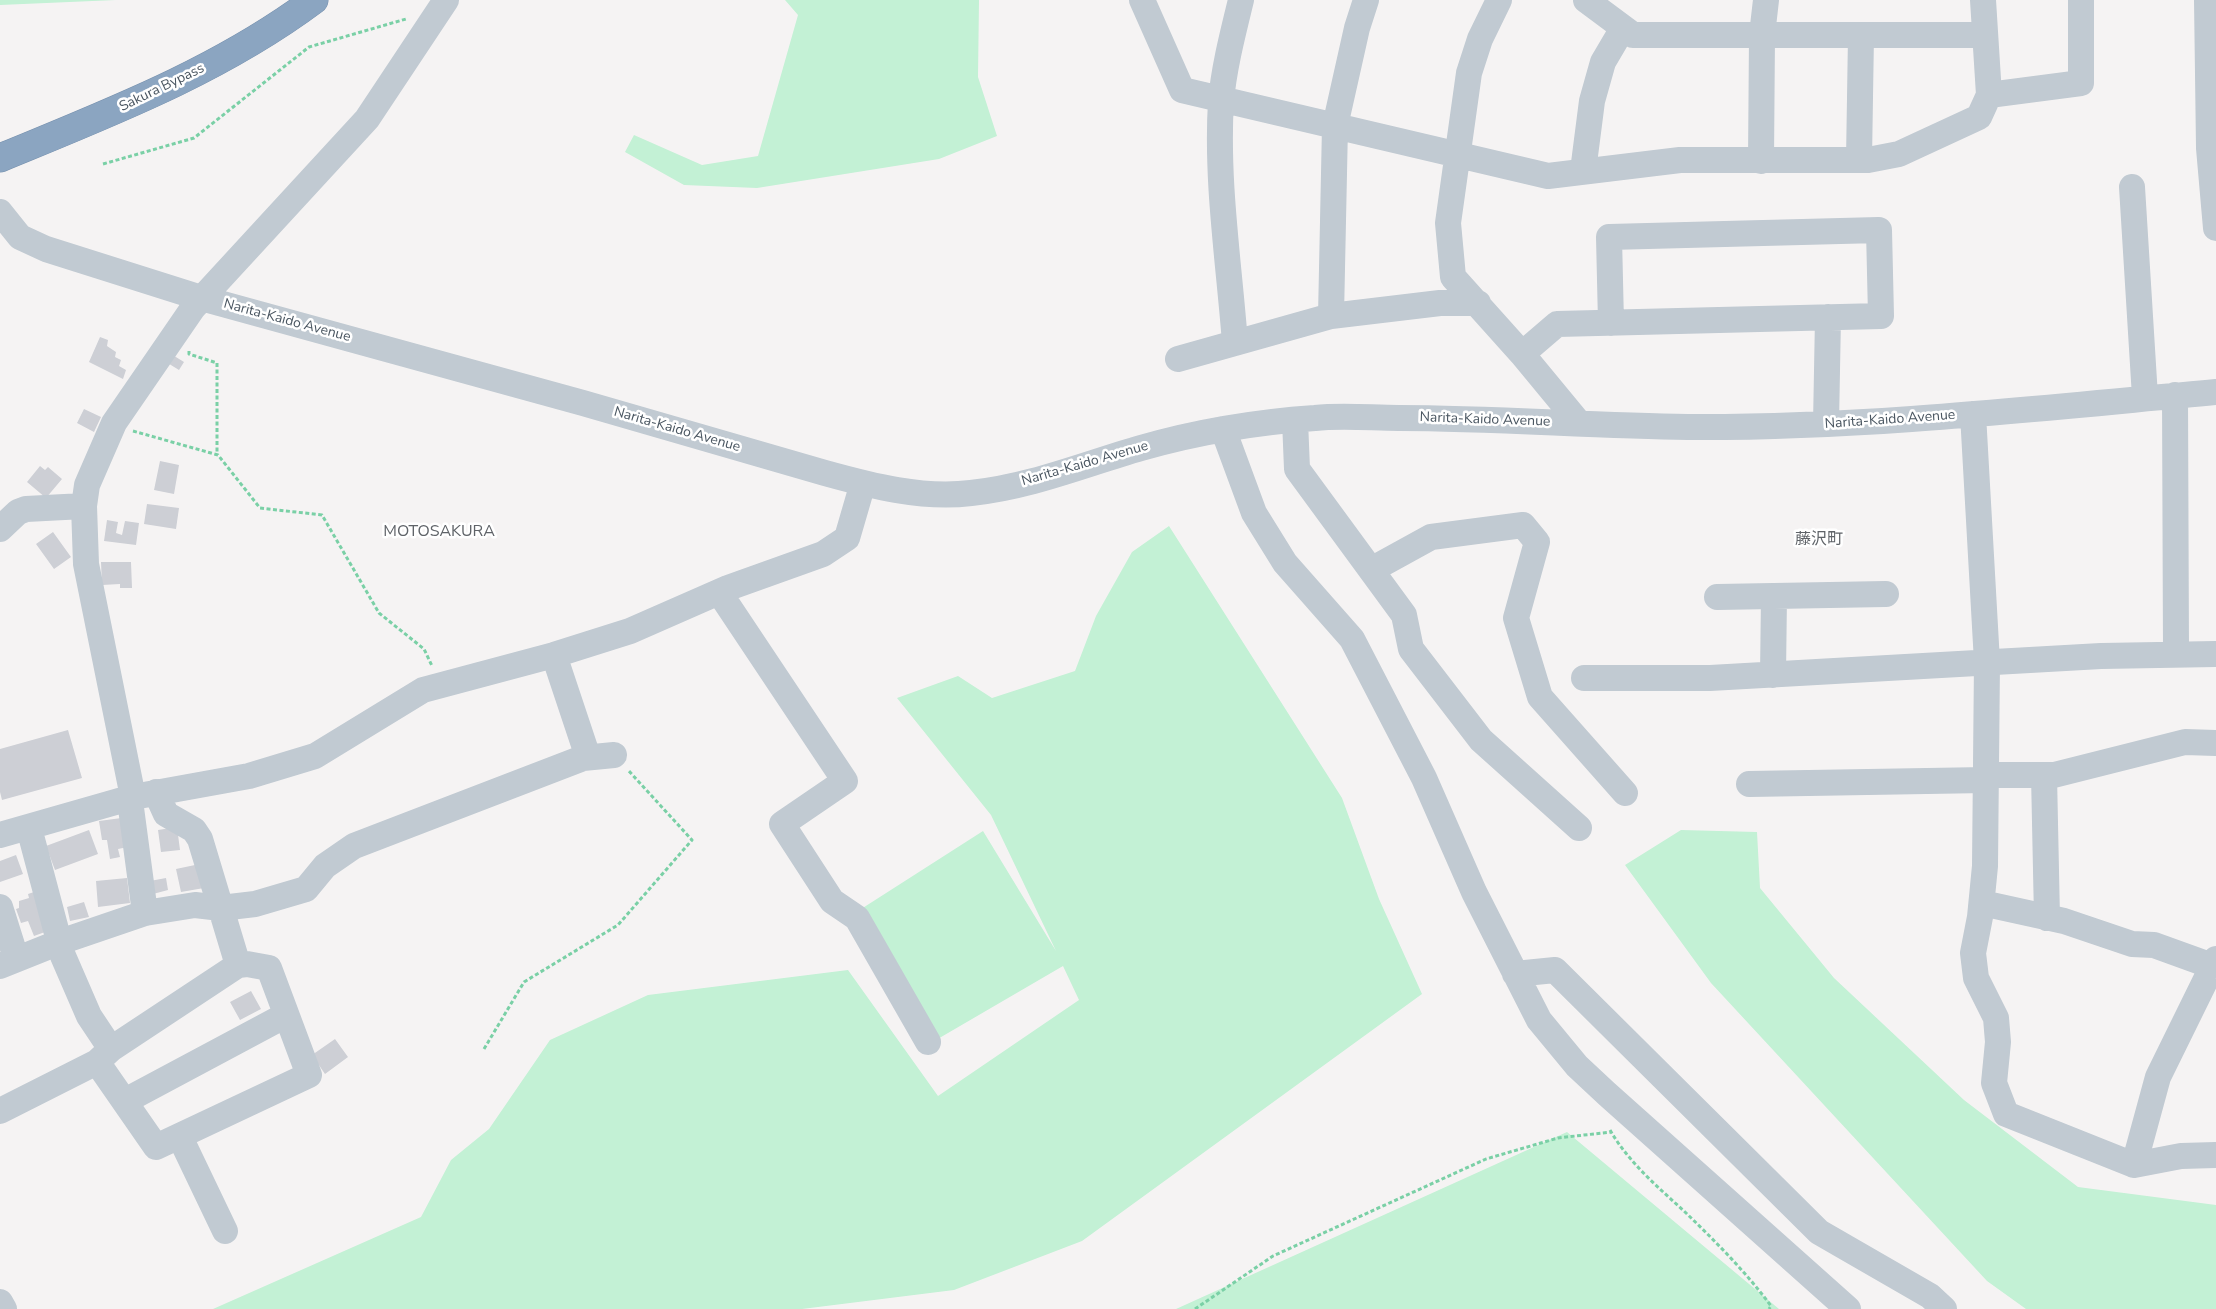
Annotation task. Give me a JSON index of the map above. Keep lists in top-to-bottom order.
{
  "streets": {
    "highway": ["Sakura Bypass"],
    "street": ["Narita-Kaido Avenue"]
  },
  "districts": ["MOTOSAKURA", "藤沢町"]
}
